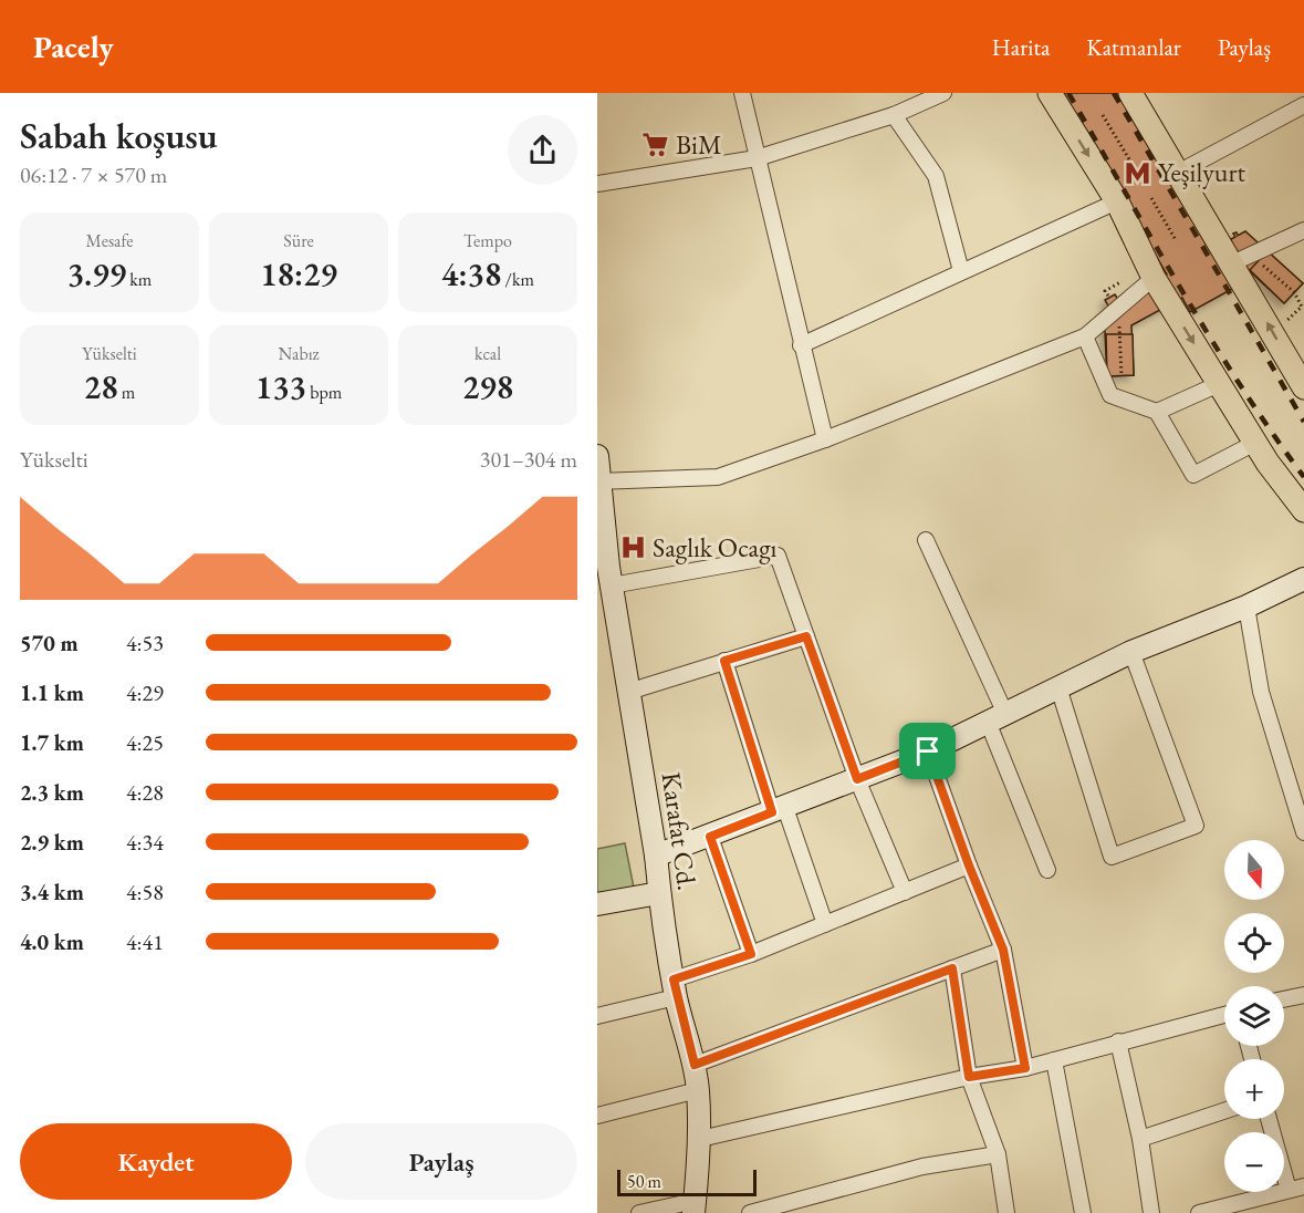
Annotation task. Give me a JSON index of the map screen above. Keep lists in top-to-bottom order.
{
  "streets": {
    "main road": ["Karafat Cd."]
  },
  "places": {
    "supermarket": ["BiM"],
    "metro station": ["Yeşilyurt"],
    "hospital": ["Saglık Ocagı"]
  },
  "scale_bar": "50 m",
  "north": "bottom",
  "page": {
    "header": "Pacely",
    "nav": ["Harita", "Katmanlar", "Paylaş"],
    "heading": ["Sabah koşusu", "06:12 · 7 × 570 m"],
    "stats": [
      ["Mesafe", "3.99 km"],
      ["Süre", "18:29"],
      ["Tempo", "4:38 /km"],
      ["Yükselti", "28 m"],
      ["Nabız", "133 bpm"],
      ["kcal", "298"]
    ],
    "chart": ["Yükselti", "301–304 m"],
    "list": [
      {
        "name": "570 m",
        "note": "4:53"
      },
      {
        "name": "1.1 km",
        "note": "4:29"
      },
      {
        "name": "1.7 km",
        "note": "4:25"
      },
      {
        "name": "2.3 km",
        "note": "4:28"
      },
      {
        "name": "2.9 km",
        "note": "4:34"
      },
      {
        "name": "3.4 km",
        "note": "4:58"
      },
      {
        "name": "4.0 km",
        "note": "4:41"
      }
    ],
    "map_buttons": ["+", "−"],
    "buttons": ["Kaydet", "Paylaş"],
    "scale": "50 m"
  }
}
